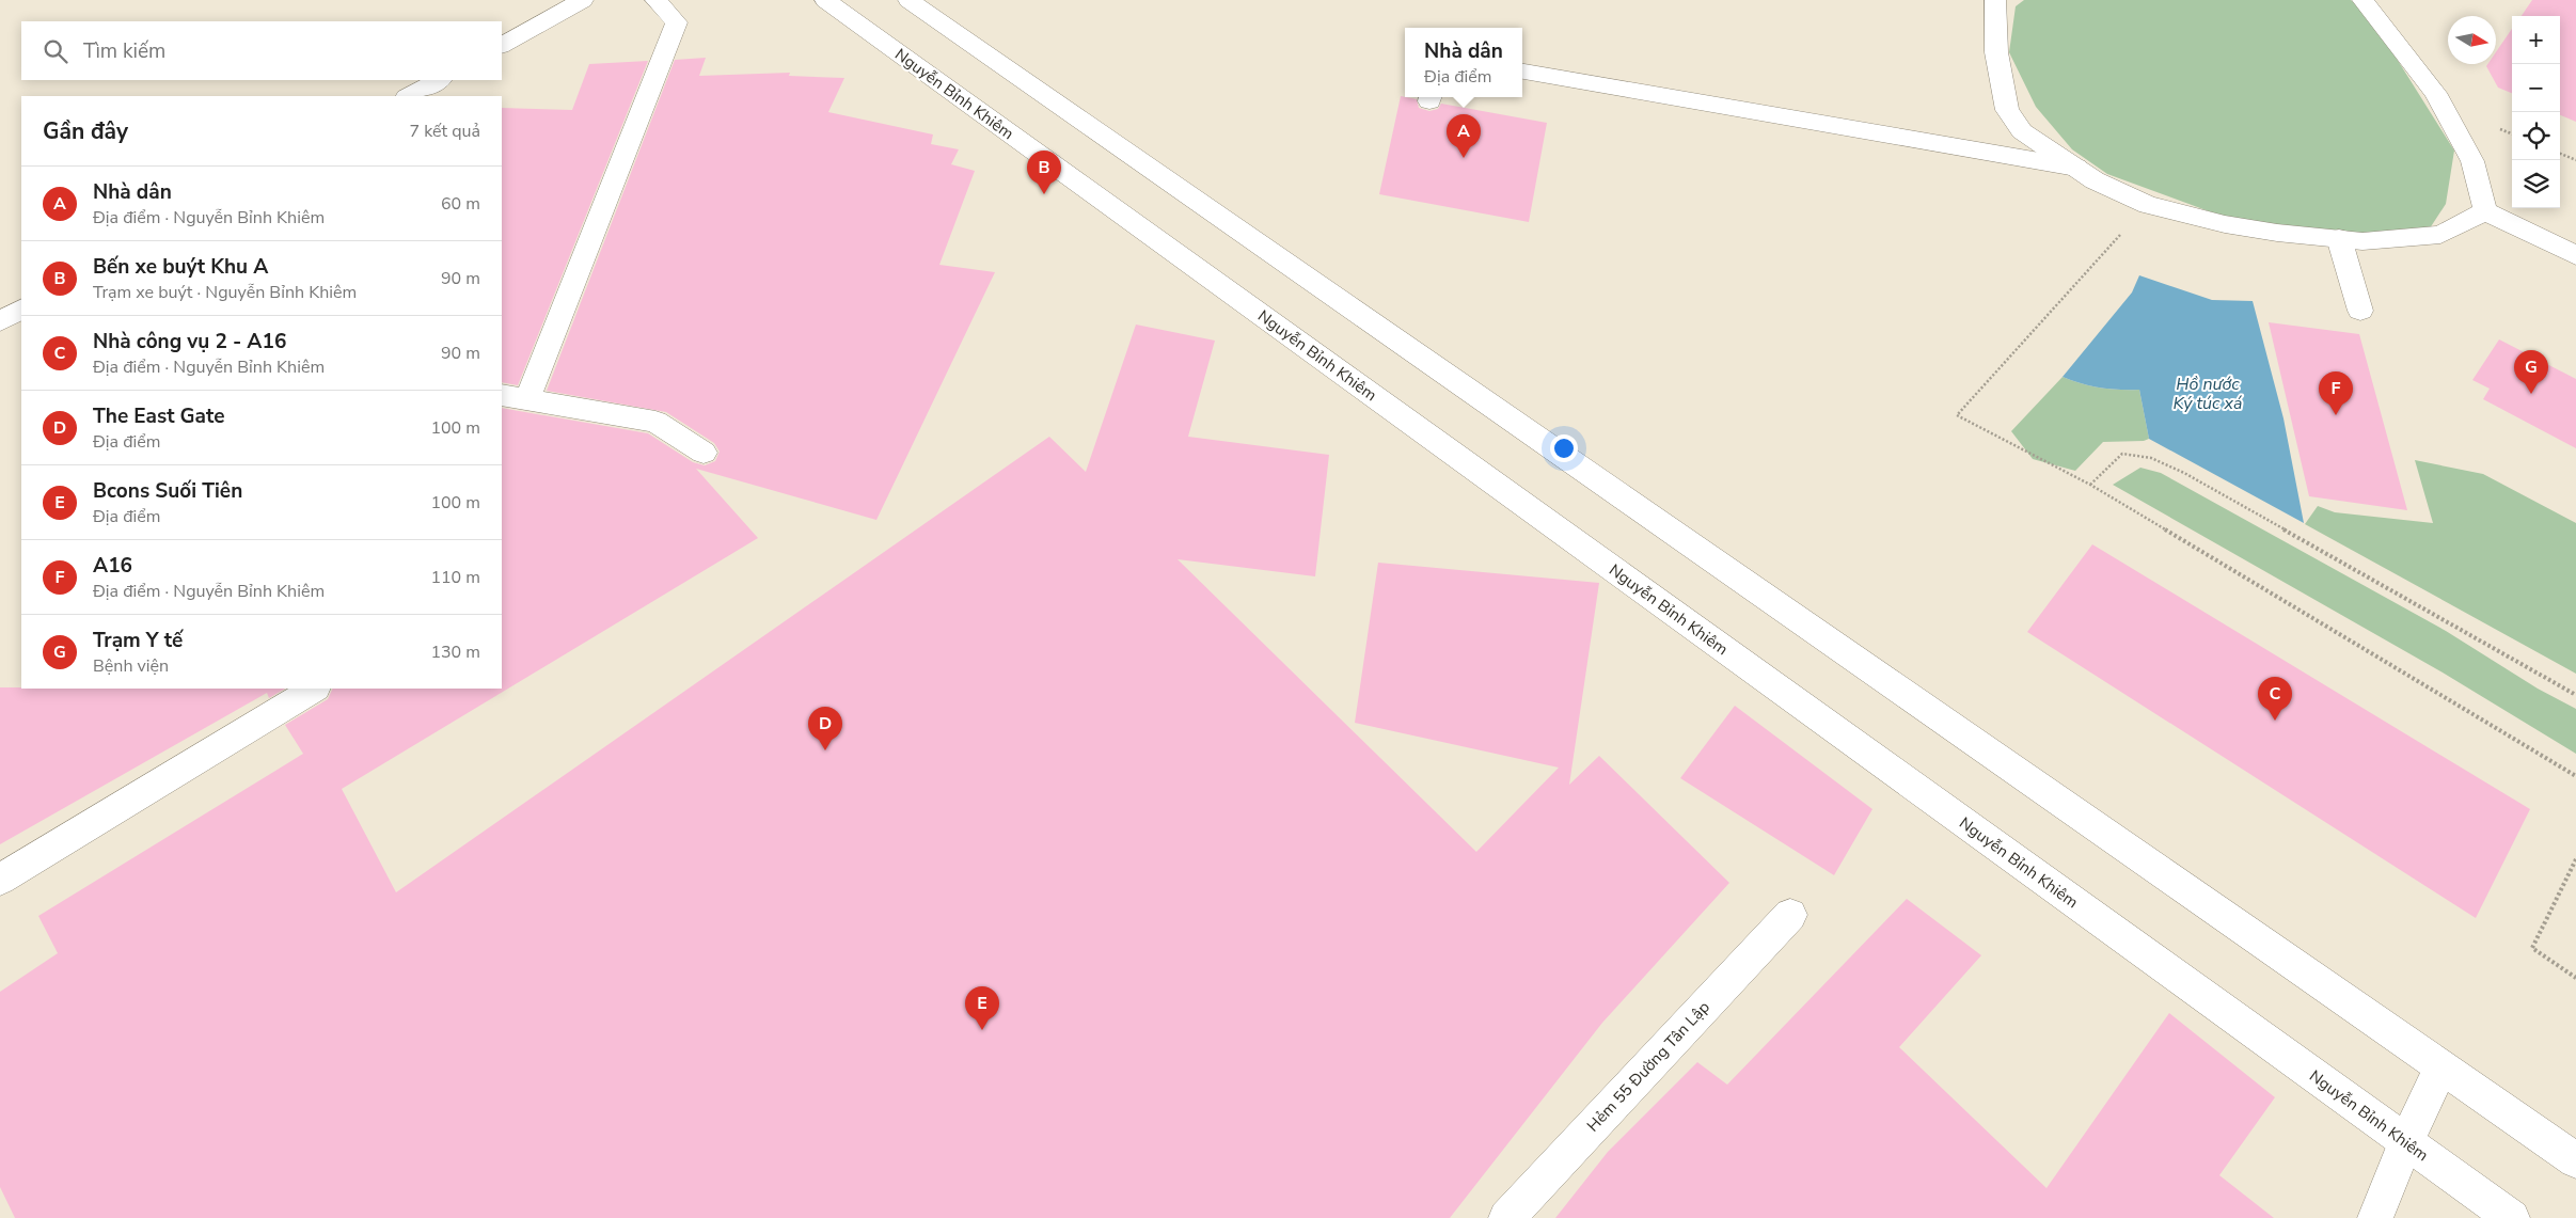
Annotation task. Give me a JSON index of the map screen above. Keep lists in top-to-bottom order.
{
  "streets": {
    "street": ["Nguyễn Bỉnh Khiêm", "Hẻm 55 Đường Tân Lập"]
  },
  "water": ["Hồ nước Ký túc xá"],
  "north": "right",
  "page": {
    "map_buttons": ["+", "−"],
    "search": "Tìm kiếm",
    "popup": ["Nhà dân", "Địa điểm"],
    "heading": ["Gần đây", "7 kết quả"],
    "pins": [
      "A",
      "B",
      "G",
      "F",
      "C",
      "D",
      "E"
    ],
    "list": [
      {
        "mark": "A",
        "name": "Nhà dân",
        "note": "Địa điểm · Nguyễn Bỉnh Khiêm",
        "value": "60 m"
      },
      {
        "mark": "B",
        "name": "Bến xe buýt Khu A",
        "note": "Trạm xe buýt · Nguyễn Bỉnh Khiêm",
        "value": "90 m"
      },
      {
        "mark": "C",
        "name": "Nhà công vụ 2 - A16",
        "note": "Địa điểm · Nguyễn Bỉnh Khiêm",
        "value": "90 m"
      },
      {
        "mark": "D",
        "name": "The East Gate",
        "note": "Địa điểm",
        "value": "100 m"
      },
      {
        "mark": "E",
        "name": "Bcons Suối Tiên",
        "note": "Địa điểm",
        "value": "100 m"
      },
      {
        "mark": "F",
        "name": "A16",
        "note": "Địa điểm · Nguyễn Bỉnh Khiêm",
        "value": "110 m"
      },
      {
        "mark": "G",
        "name": "Trạm Y tế",
        "note": "Bệnh viện",
        "value": "130 m"
      }
    ]
  }
}
